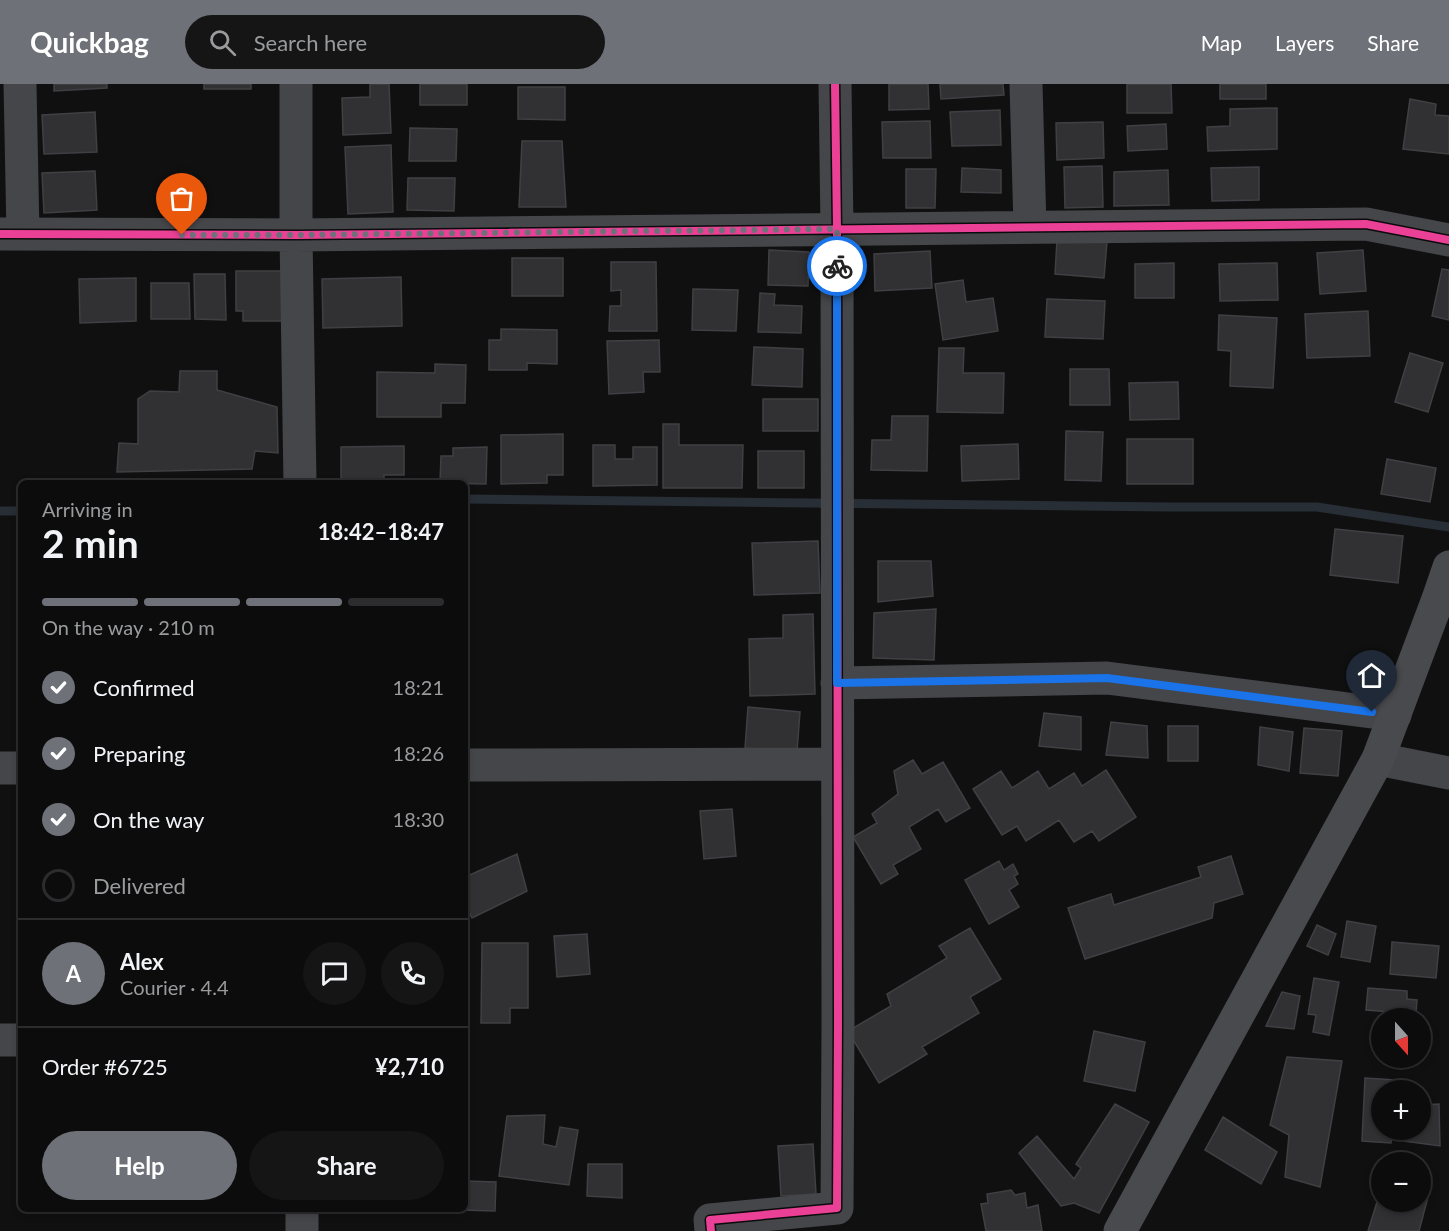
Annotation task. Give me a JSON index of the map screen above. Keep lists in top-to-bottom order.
{
  "north": "bottom",
  "page": {
    "header": "Quickbag",
    "search": "Search here",
    "nav": ["Map", "Layers", "Share"],
    "heading": ["2 min", "Arriving in", "18:42–18:47"],
    "panel": [
      "Alex",
      "Courier · 4.4",
      "Order #6725",
      "¥2,710"
    ],
    "bar": "On the way · 210 m",
    "list": [
      ["Confirmed", "18:21"],
      ["Preparing", "18:26"],
      ["On the way", "18:30"],
      "Delivered"
    ],
    "round": "A",
    "map_buttons": ["+", "−"],
    "buttons": ["Help", "Share"]
  }
}
